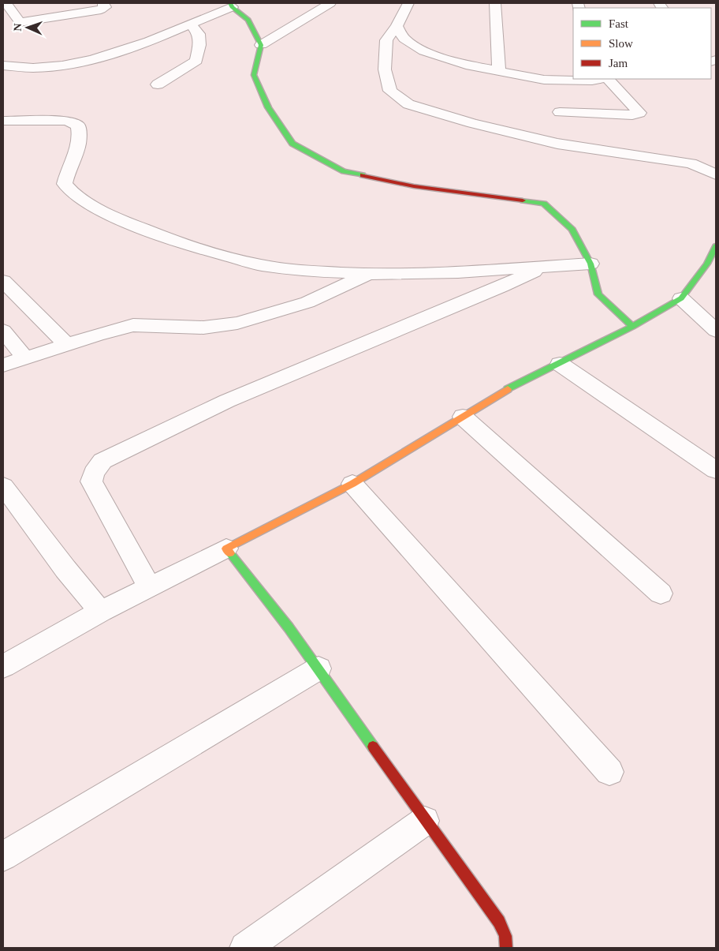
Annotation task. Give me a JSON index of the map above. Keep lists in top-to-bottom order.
{
  "legend": ["Fast", "Slow", "Jam"],
  "north": "left"
}
